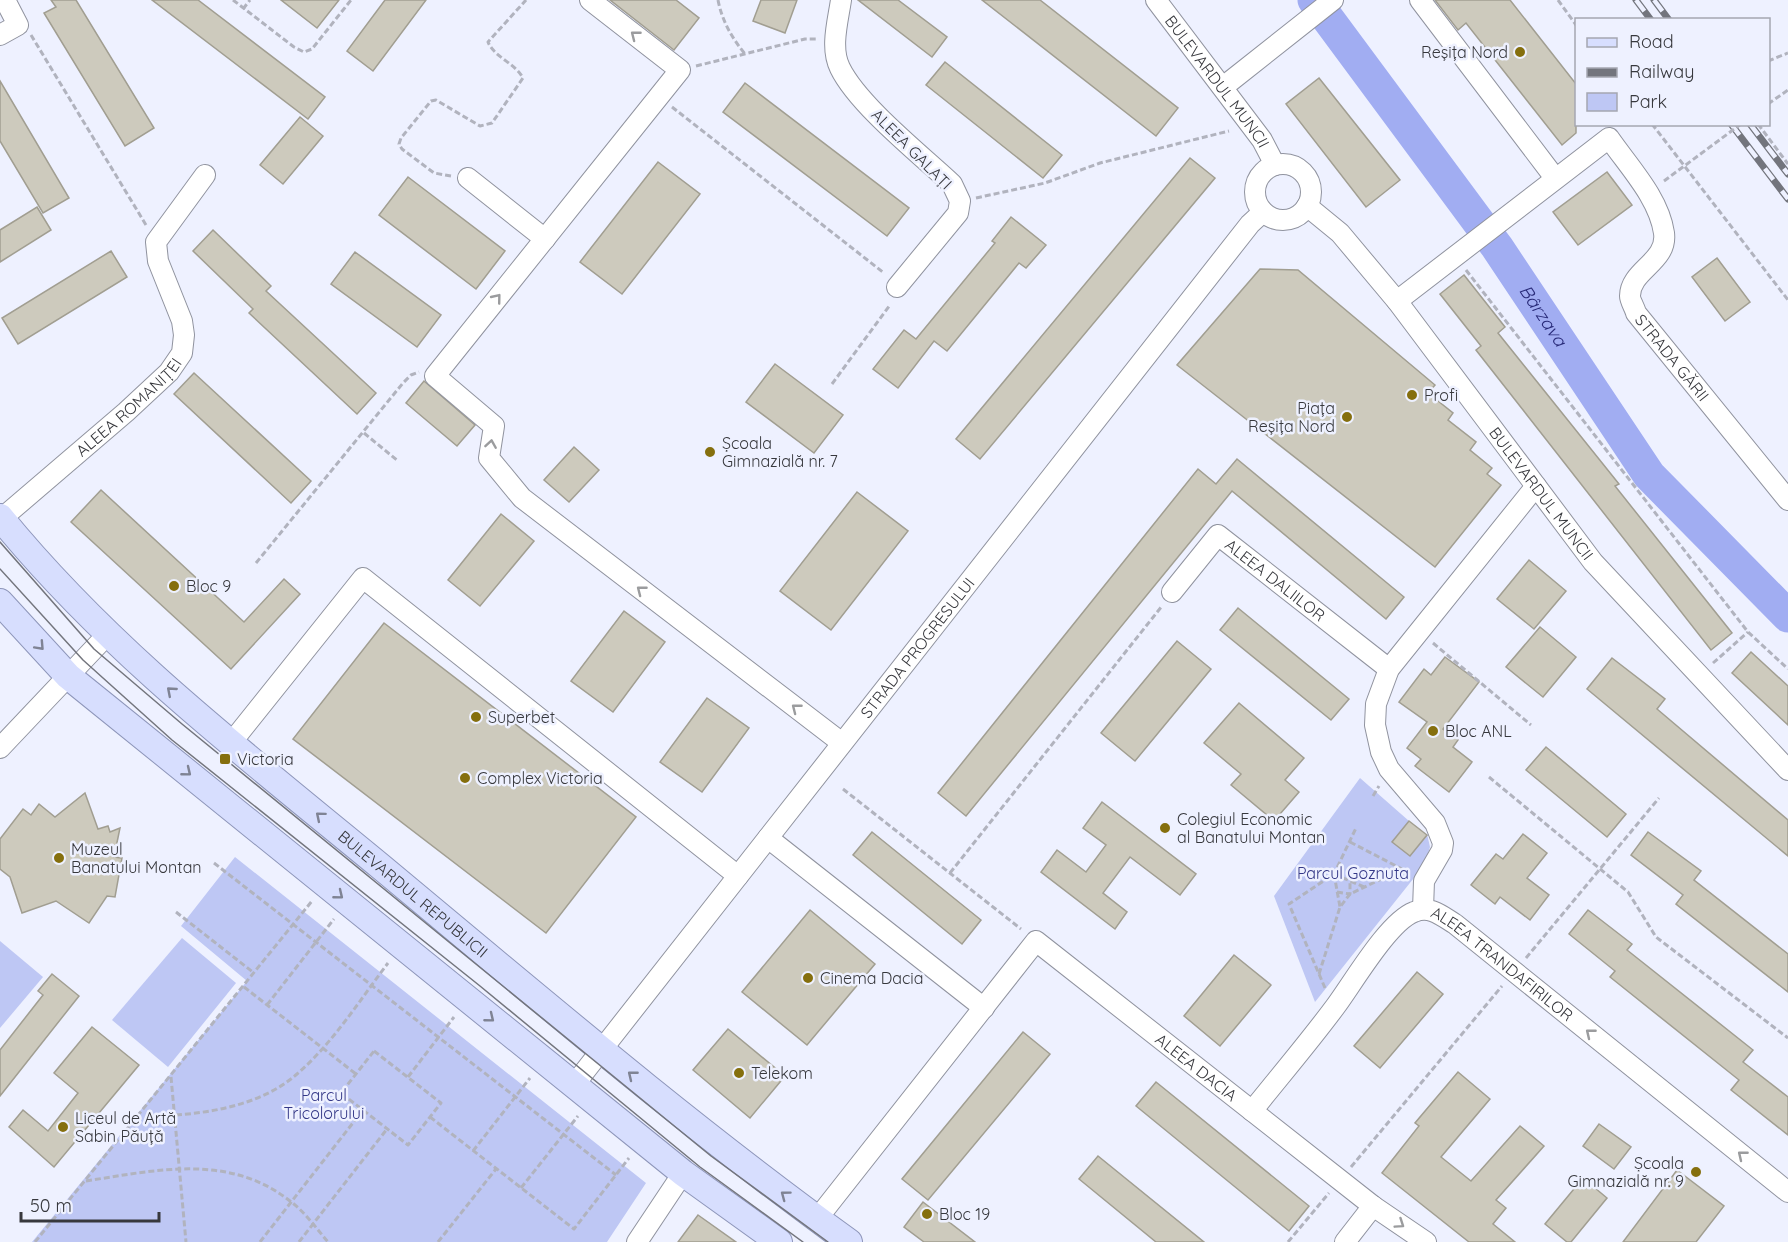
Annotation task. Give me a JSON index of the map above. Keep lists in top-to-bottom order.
{
  "streets": {
    "main road": ["BULEVARDUL REPUBLICII"],
    "street": [
      "BULEVARDUL MUNCII",
      "ALEEA GALAȚI",
      "STRADA GĂRII",
      "ALEEA ROMANIȚEI",
      "ALEEA DALIILOR",
      "STRADA PROGRESULUI",
      "ALEEA TRANDAFIRILOR",
      "ALEEA DACIA"
    ]
  },
  "crossings": [
    ["BULEVARDUL MUNCII", "STRADA GĂRII"],
    ["BULEVARDUL MUNCII", "STRADA PROGRESULUI"],
    ["ALEEA ROMANIȚEI", "BULEVARDUL REPUBLICII"],
    ["STRADA PROGRESULUI", "BULEVARDUL REPUBLICII"],
    ["ALEEA TRANDAFIRILOR", "ALEEA DACIA"]
  ],
  "one_way": ["ALEEA TRANDAFIRILOR"],
  "water": ["Bârzava"],
  "parks": ["Parcul Goznuta", "Parcul Tricolorului"],
  "places": {
    "other": [
      "Reșița Nord",
      "Profi",
      "Piața Reșița Nord",
      "Școala Gimnazială nr. 7",
      "Bloc 9",
      "Superbet",
      "Bloc ANL",
      "Complex Victoria",
      "Colegiul Economic al Banatului Montan",
      "Muzeul Banatului Montan",
      "Cinema Dacia",
      "Telekom",
      "Liceul de Artă Sabin Păuță",
      "Școala Gimnazială nr. 9",
      "Bloc 19"
    ],
    "transit": ["Victoria"]
  },
  "legend": ["Road", "Railway", "Park"],
  "scale_bar": "50 m"
}
